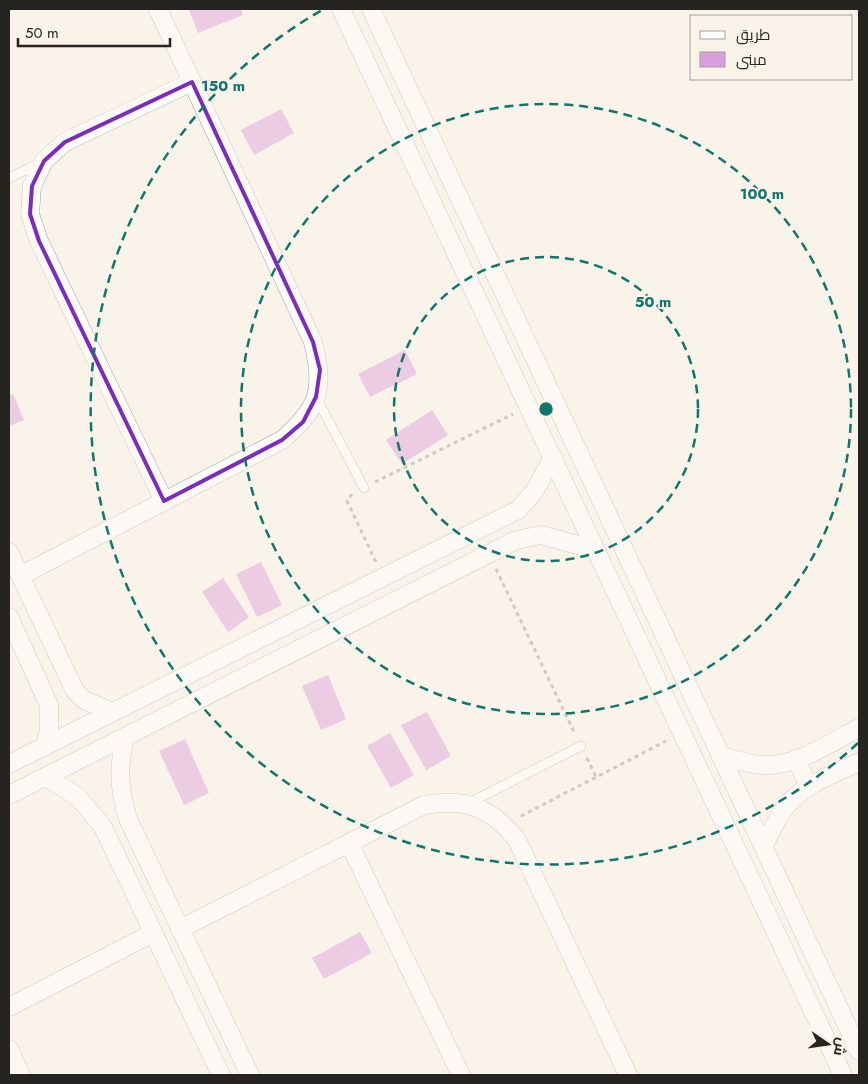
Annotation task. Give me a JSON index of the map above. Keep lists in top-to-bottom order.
{
  "legend": ["طريق", "مبنى"],
  "scale_bar": "50 m",
  "north": "right",
  "rings": ["150 m", "100 m", "50 m"]
}
